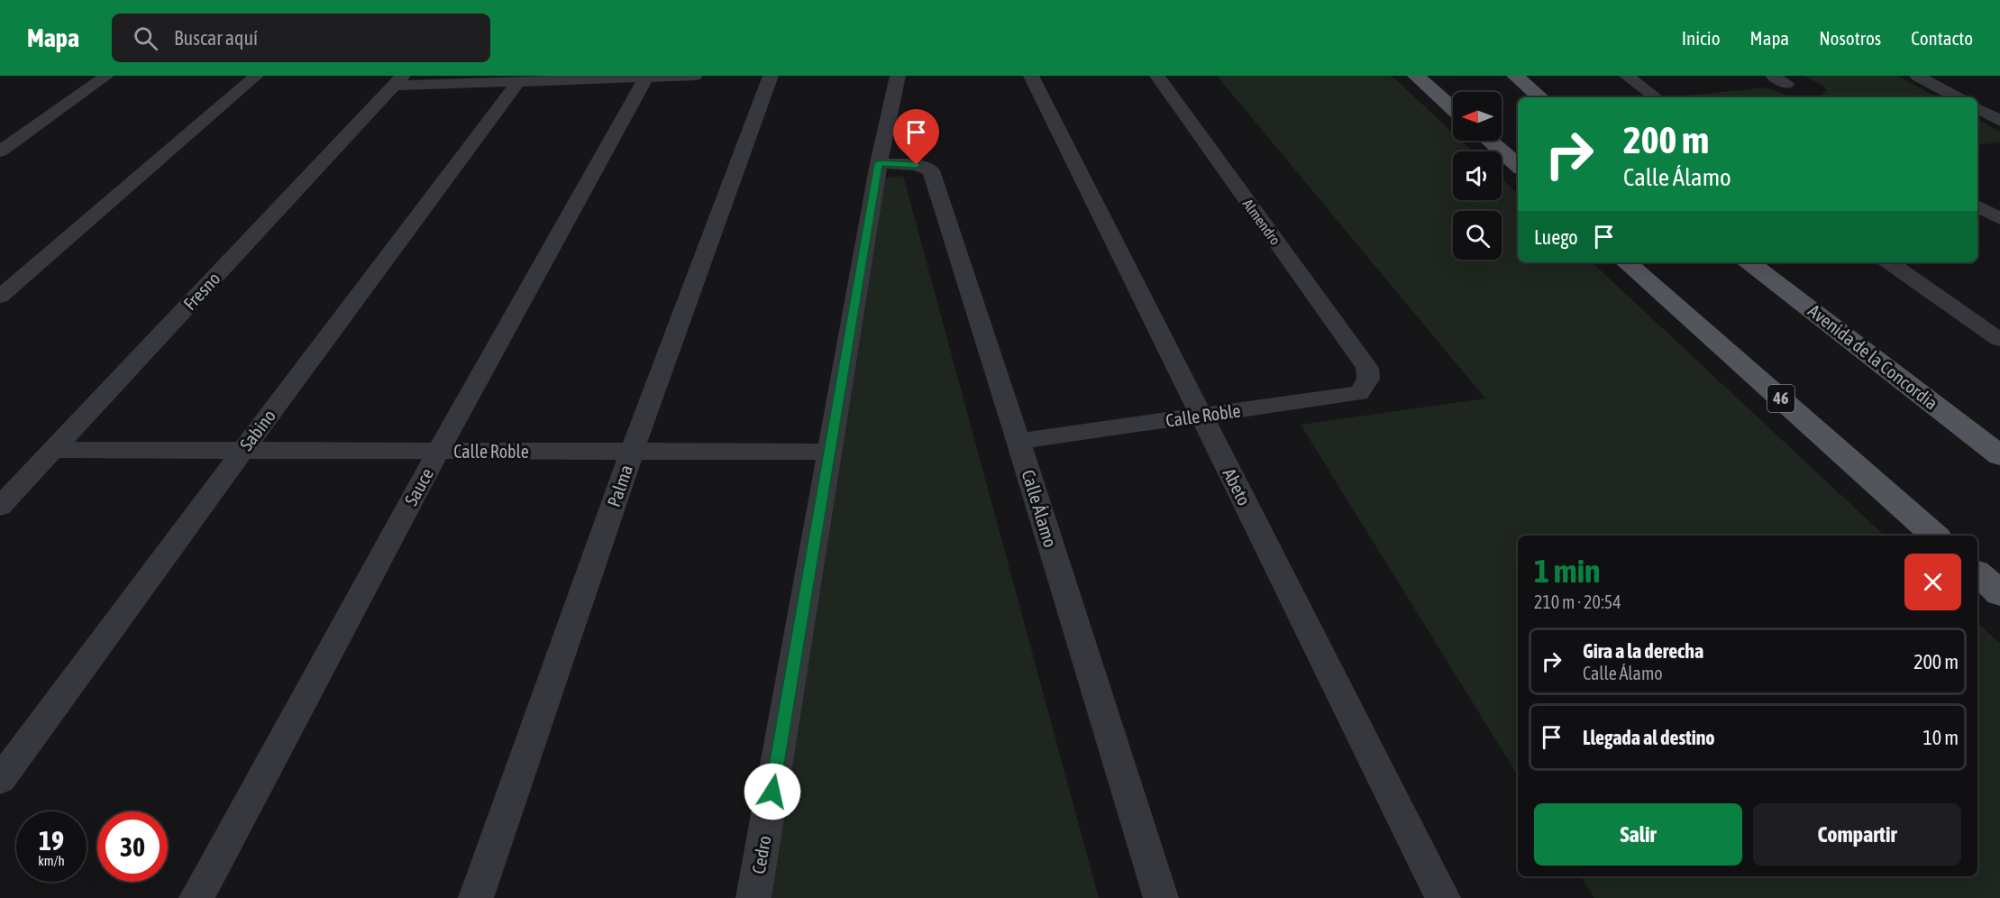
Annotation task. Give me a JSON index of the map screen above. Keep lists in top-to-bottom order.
{
  "streets": {
    "main road": ["Avenida de la Concordia", "46"],
    "street": [
      "Almendro",
      "Fresno",
      "Calle Roble",
      "Sabino",
      "Palma",
      "Sauce",
      "Abeto",
      "Calle Álamo",
      "Cedro"
    ]
  },
  "crossings": [
    ["Almendro", "Calle Roble"],
    ["Fresno", "Calle Roble"],
    ["Calle Roble", "Sabino"],
    ["Calle Roble", "Palma"],
    ["Calle Roble", "Sauce"],
    ["Calle Roble", "Abeto"],
    ["Calle Roble", "Calle Álamo"],
    ["Calle Roble", "Cedro"],
    ["Calle Álamo", "Cedro"]
  ],
  "north": "left",
  "page": {
    "header": "Mapa",
    "search": "Buscar aquí",
    "nav": [
      "Inicio",
      "Mapa",
      "Nosotros",
      "Contacto"
    ],
    "turn": ["200 m", "Calle Álamo"],
    "then": "Luego",
    "heading": ["1 min", "210 m · 20:54"],
    "list": [
      {
        "name": "Gira a la derecha",
        "note": "Calle Álamo",
        "value": "200 m"
      },
      {
        "name": "Llegada al destino",
        "value": "10 m"
      }
    ],
    "buttons": ["Salir", "Compartir"],
    "speed": "19 km/h",
    "limit": "30"
  }
}
